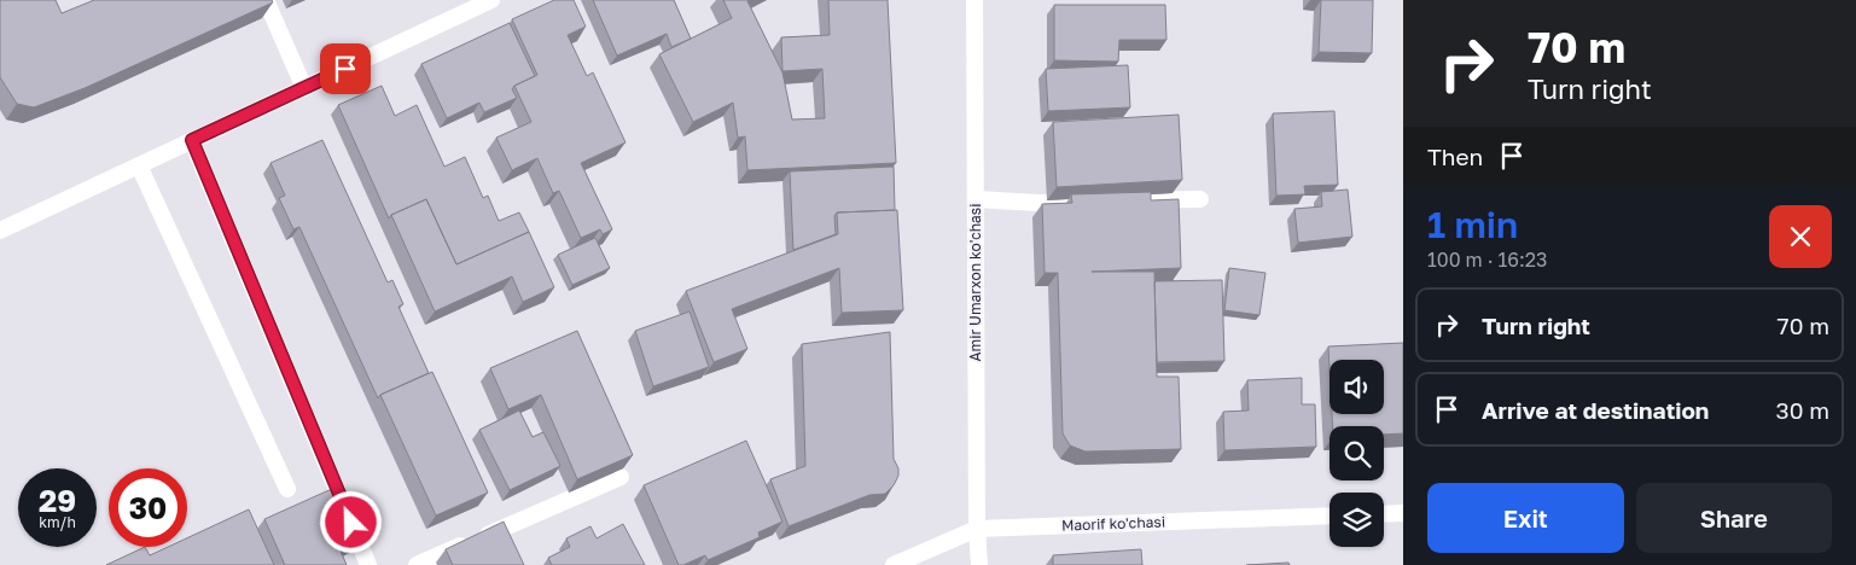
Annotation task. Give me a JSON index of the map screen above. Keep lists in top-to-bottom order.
{
  "streets": {
    "street": ["Amir Umarxon ko'chasi", "Maorif ko'chasi"]
  },
  "crossings": [
    ["Amir Umarxon ko'chasi", "Maorif ko'chasi"]
  ],
  "page": {
    "turn": ["70 m", "Turn right"],
    "then": "Then",
    "heading": ["1 min", "100 m · 16:23"],
    "list": [
      {
        "name": "Turn right",
        "value": "70 m"
      },
      {
        "name": "Arrive at destination",
        "value": "30 m"
      }
    ],
    "speed": "29 km/h",
    "limit": "30",
    "buttons": ["Exit", "Share"]
  }
}
